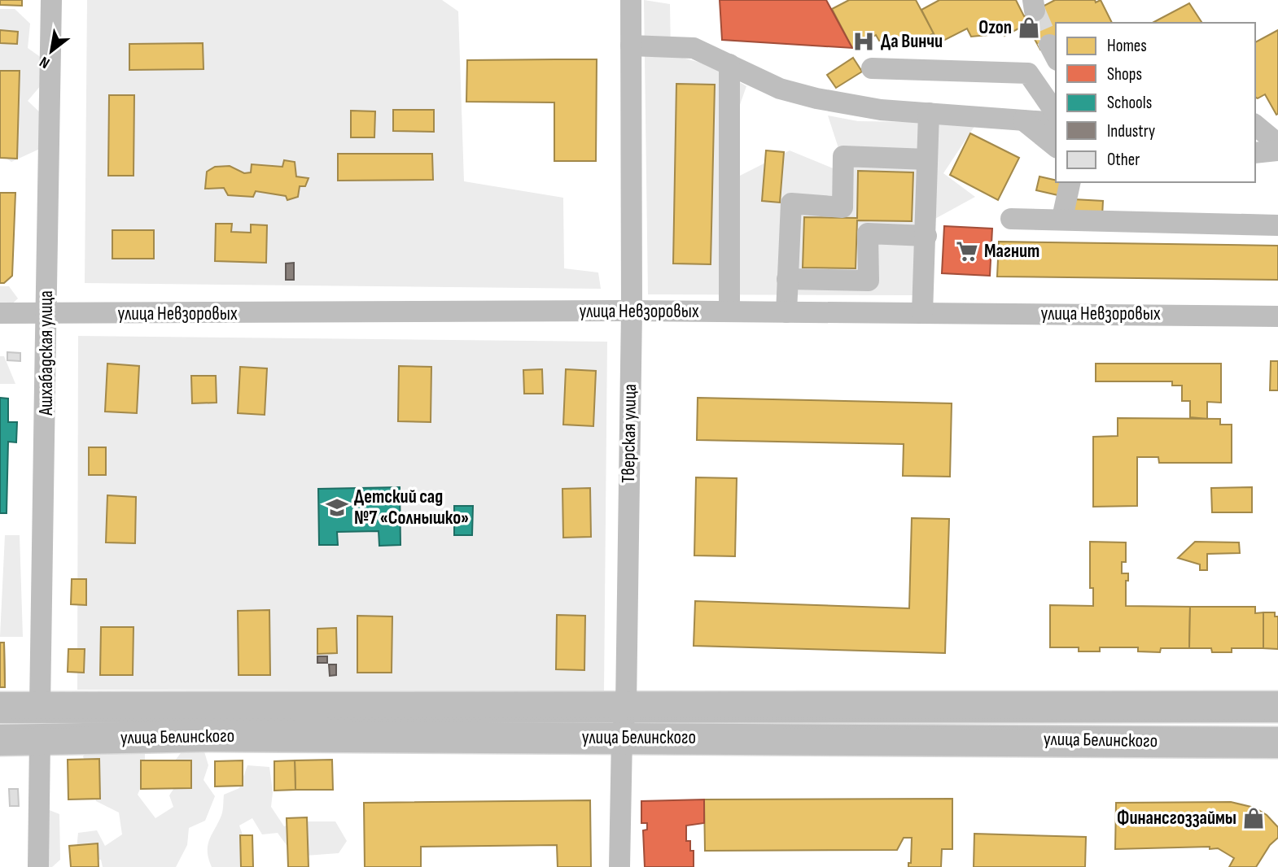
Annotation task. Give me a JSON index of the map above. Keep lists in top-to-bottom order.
{
  "streets": {
    "main road": ["улица Белинского"],
    "street": ["улица Невзоровых", "Ашхабадская улица", "Тверская улица"]
  },
  "crossings": [
    ["улица Невзоровых", "Ашхабадская улица"],
    ["улица Невзоровых", "Тверская улица"],
    ["Ашхабадская улица", "улица Белинского"],
    ["Тверская улица", "улица Белинского"]
  ],
  "places": {
    "shop": ["Ozon", "Финансгоззаймы"],
    "hospital": ["Да Винчи"],
    "supermarket": ["Магнит"],
    "school or university": ["Детский сад №7 «Солнышко»"]
  },
  "legend": [
    "Homes",
    "Shops",
    "Schools",
    "Industry",
    "Other"
  ],
  "north": "bottom left"
}
